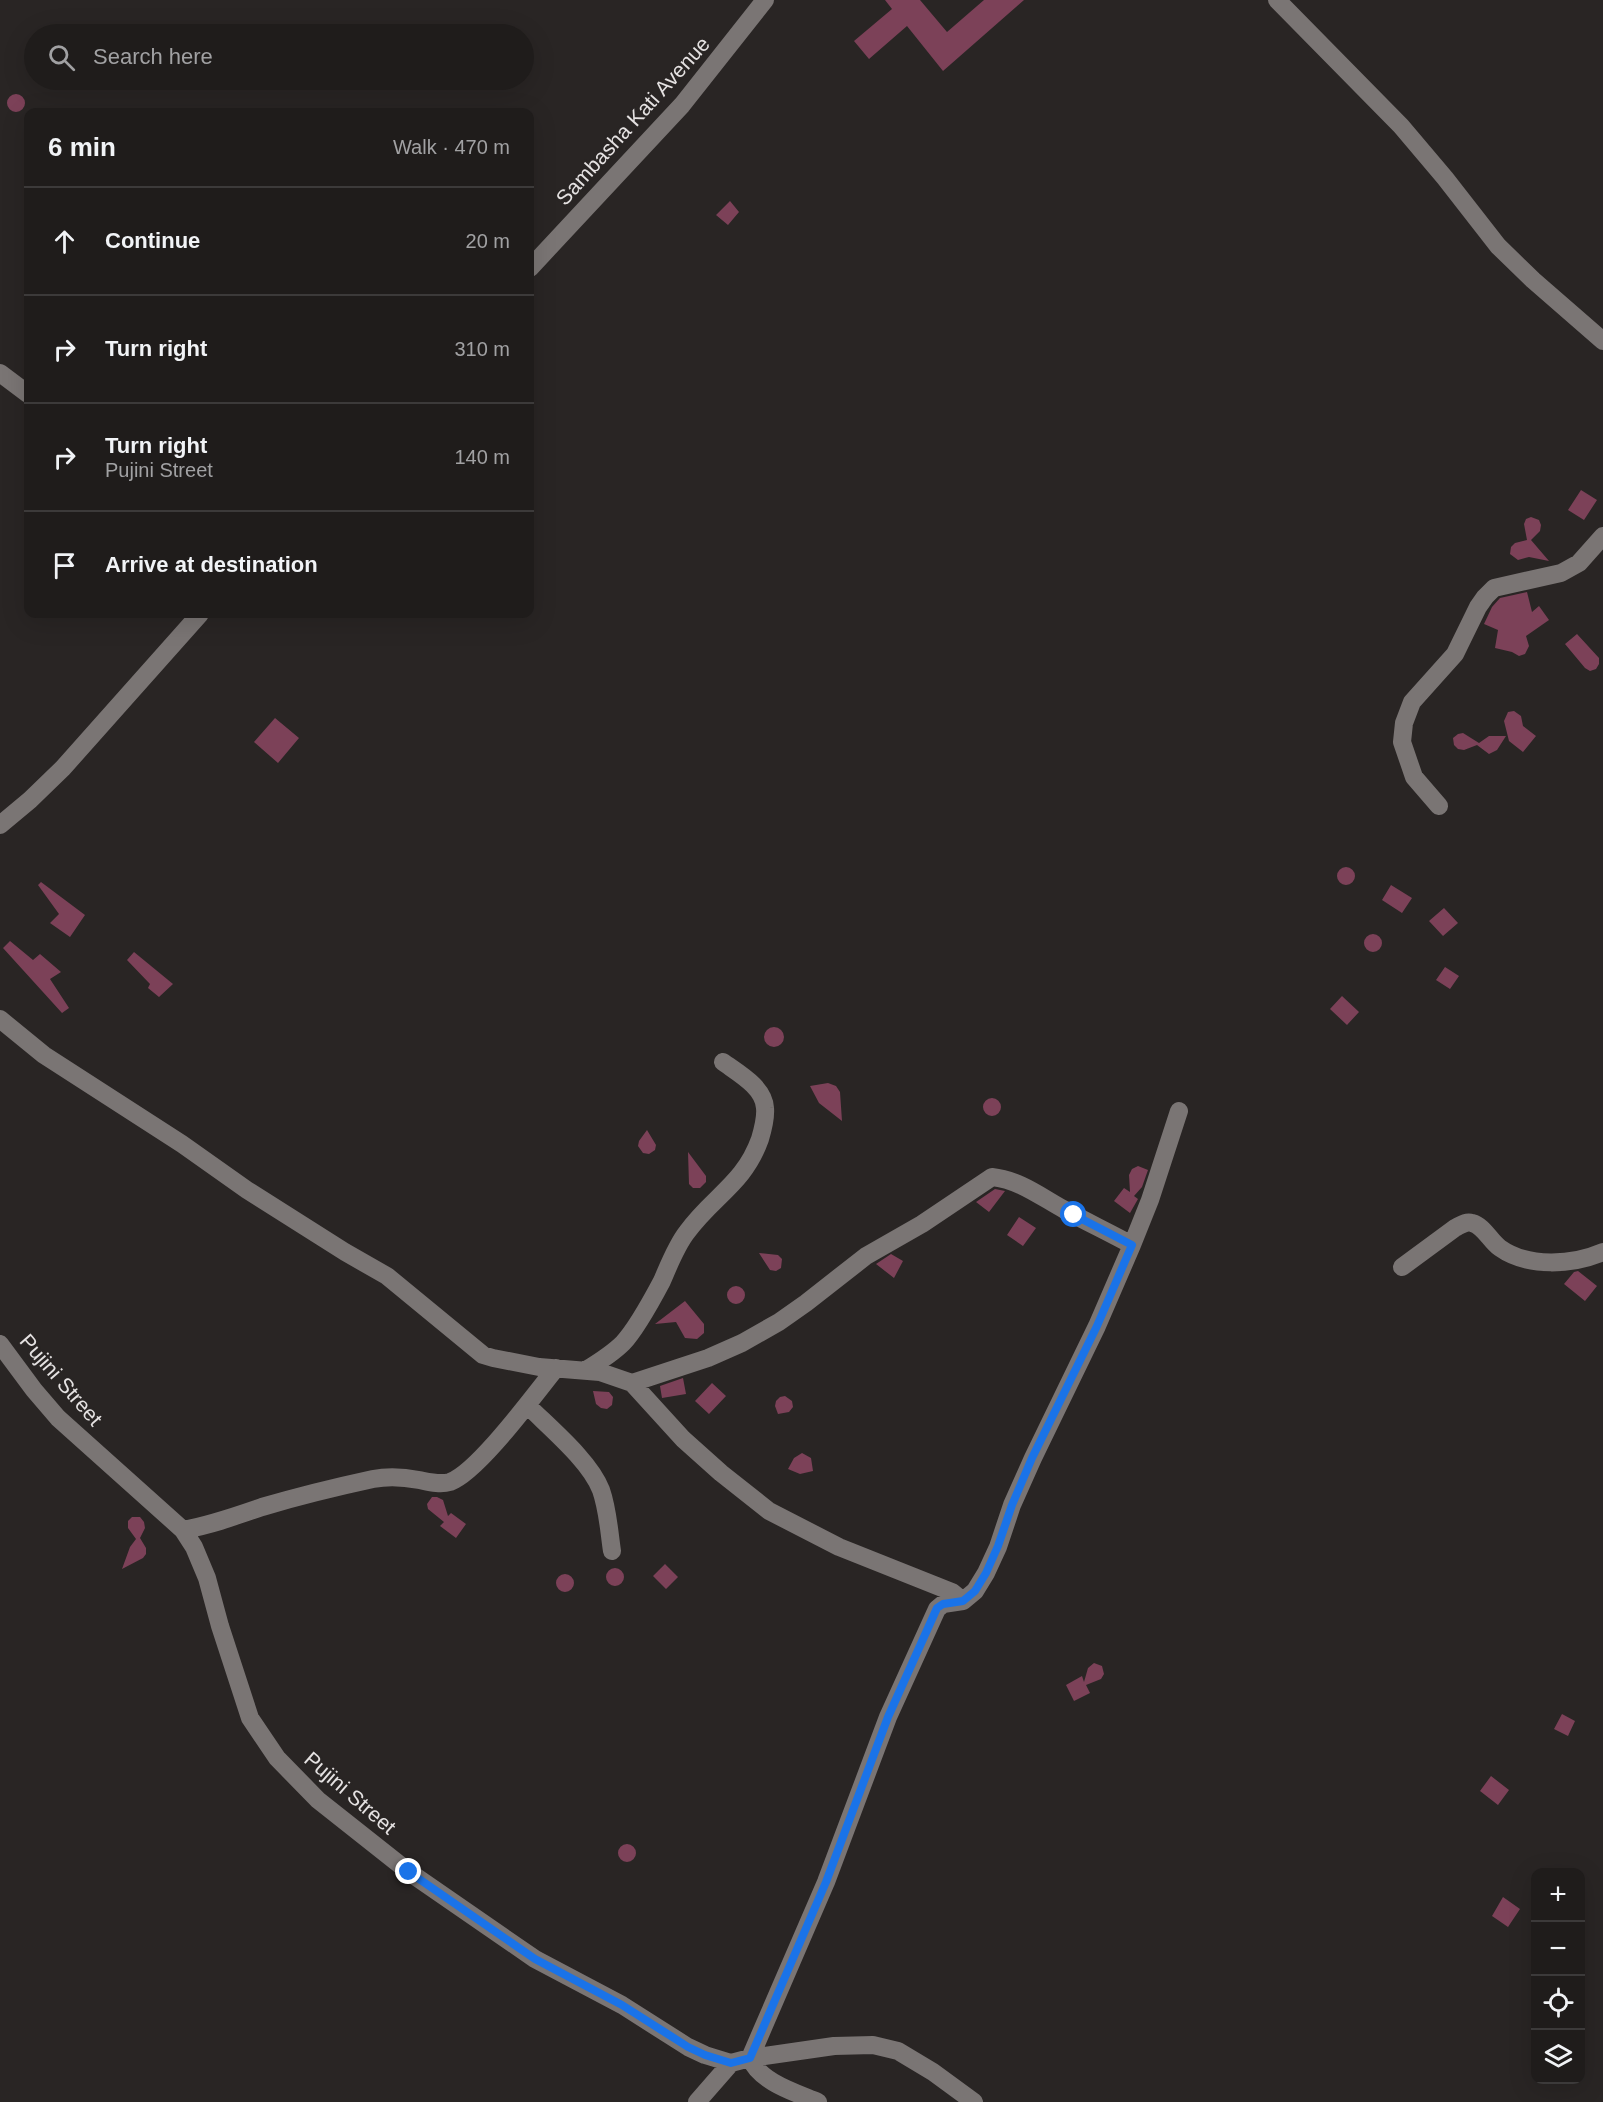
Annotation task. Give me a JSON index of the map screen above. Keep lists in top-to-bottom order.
{
  "streets": {
    "street": ["Sambasha Kati Avenue", "Pujini Street"]
  },
  "page": {
    "search": "Search here",
    "heading": ["6 min", "Walk · 470 m"],
    "list": [
      ["Continue", "20 m"],
      ["Turn right", "310 m"],
      ["Turn right", "Pujini Street", "140 m"],
      "Arrive at destination"
    ],
    "map_buttons": ["+", "−"]
  }
}
